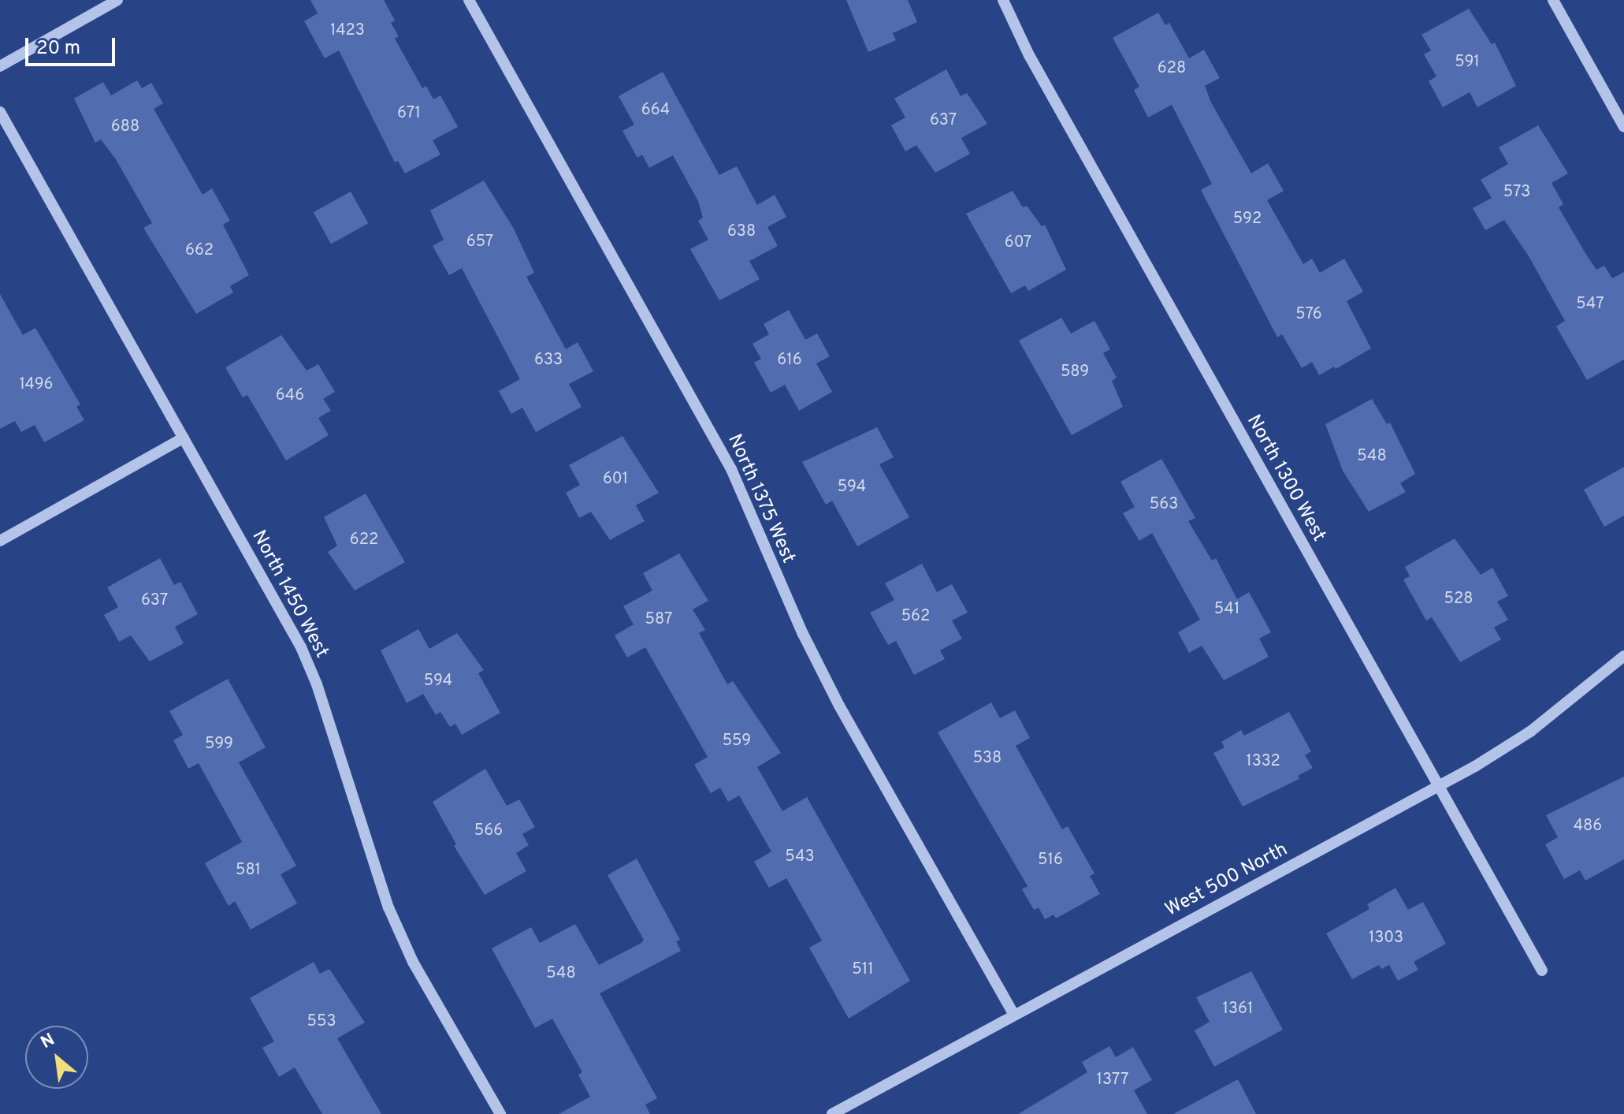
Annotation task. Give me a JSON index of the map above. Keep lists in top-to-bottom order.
{
  "streets": {
    "street": [
      "North 1300 West",
      "North 1375 West",
      "North 1450 West",
      "West 500 North"
    ]
  },
  "crossings": [
    ["North 1300 West", "West 500 North"],
    ["North 1375 West", "West 500 North"]
  ],
  "house_numbers": [
    "1423",
    "591",
    "628",
    "664",
    "671",
    "637",
    "688",
    "573",
    "592",
    "638",
    "657",
    "607",
    "662",
    "547",
    "576",
    "633",
    "616",
    "589",
    "1496",
    "646",
    "548",
    "601",
    "594",
    "563",
    "622",
    "528",
    "637",
    "541",
    "562",
    "587",
    "594",
    "559",
    "599",
    "538",
    "1332",
    "486",
    "566",
    "543",
    "516",
    "581",
    "1303",
    "511",
    "548",
    "1361",
    "553",
    "1377"
  ],
  "scale_bar": "20 m",
  "north": "top left"
}
